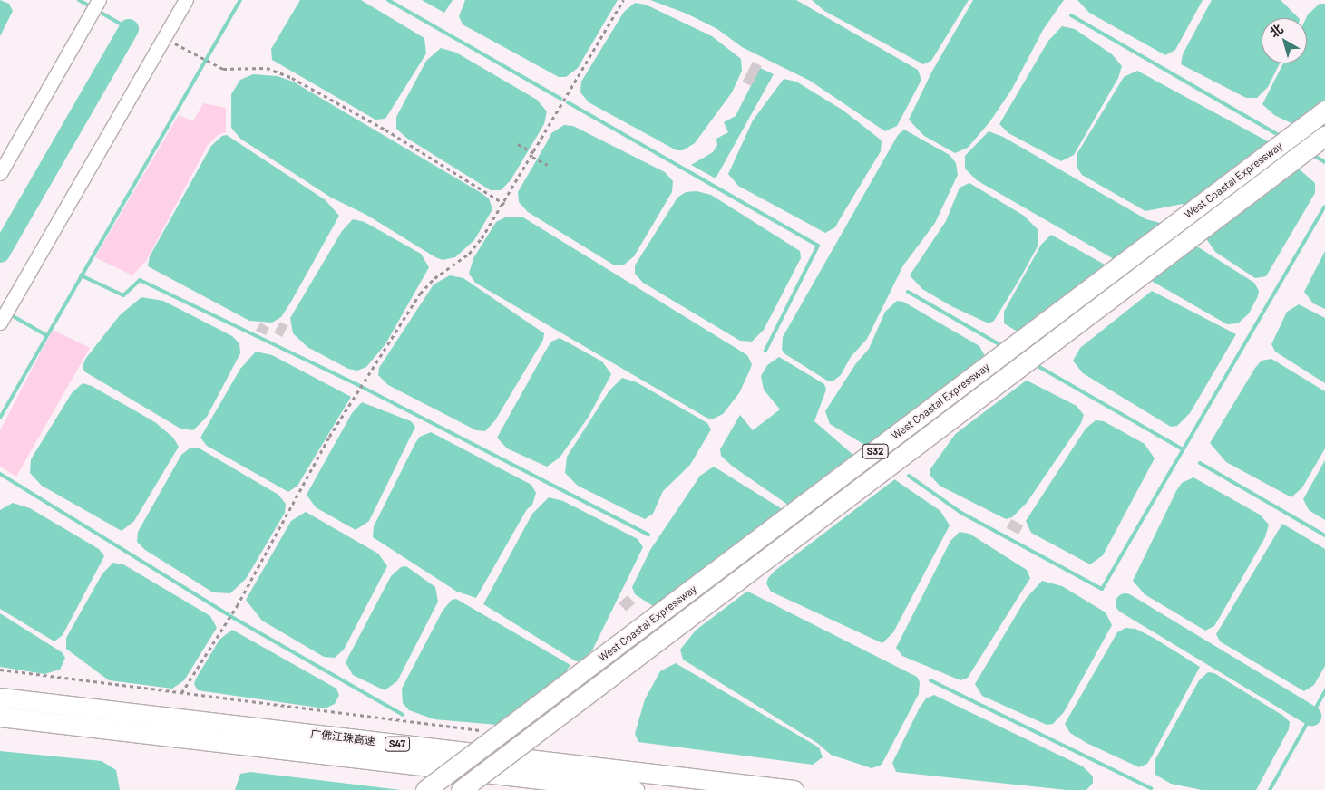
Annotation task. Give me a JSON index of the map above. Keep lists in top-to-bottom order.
{
  "streets": {
    "highway": [
      "West Coastal Expressway",
      "S32",
      "广佛江珠高速",
      "S47"
    ]
  },
  "north": "top left"
}
